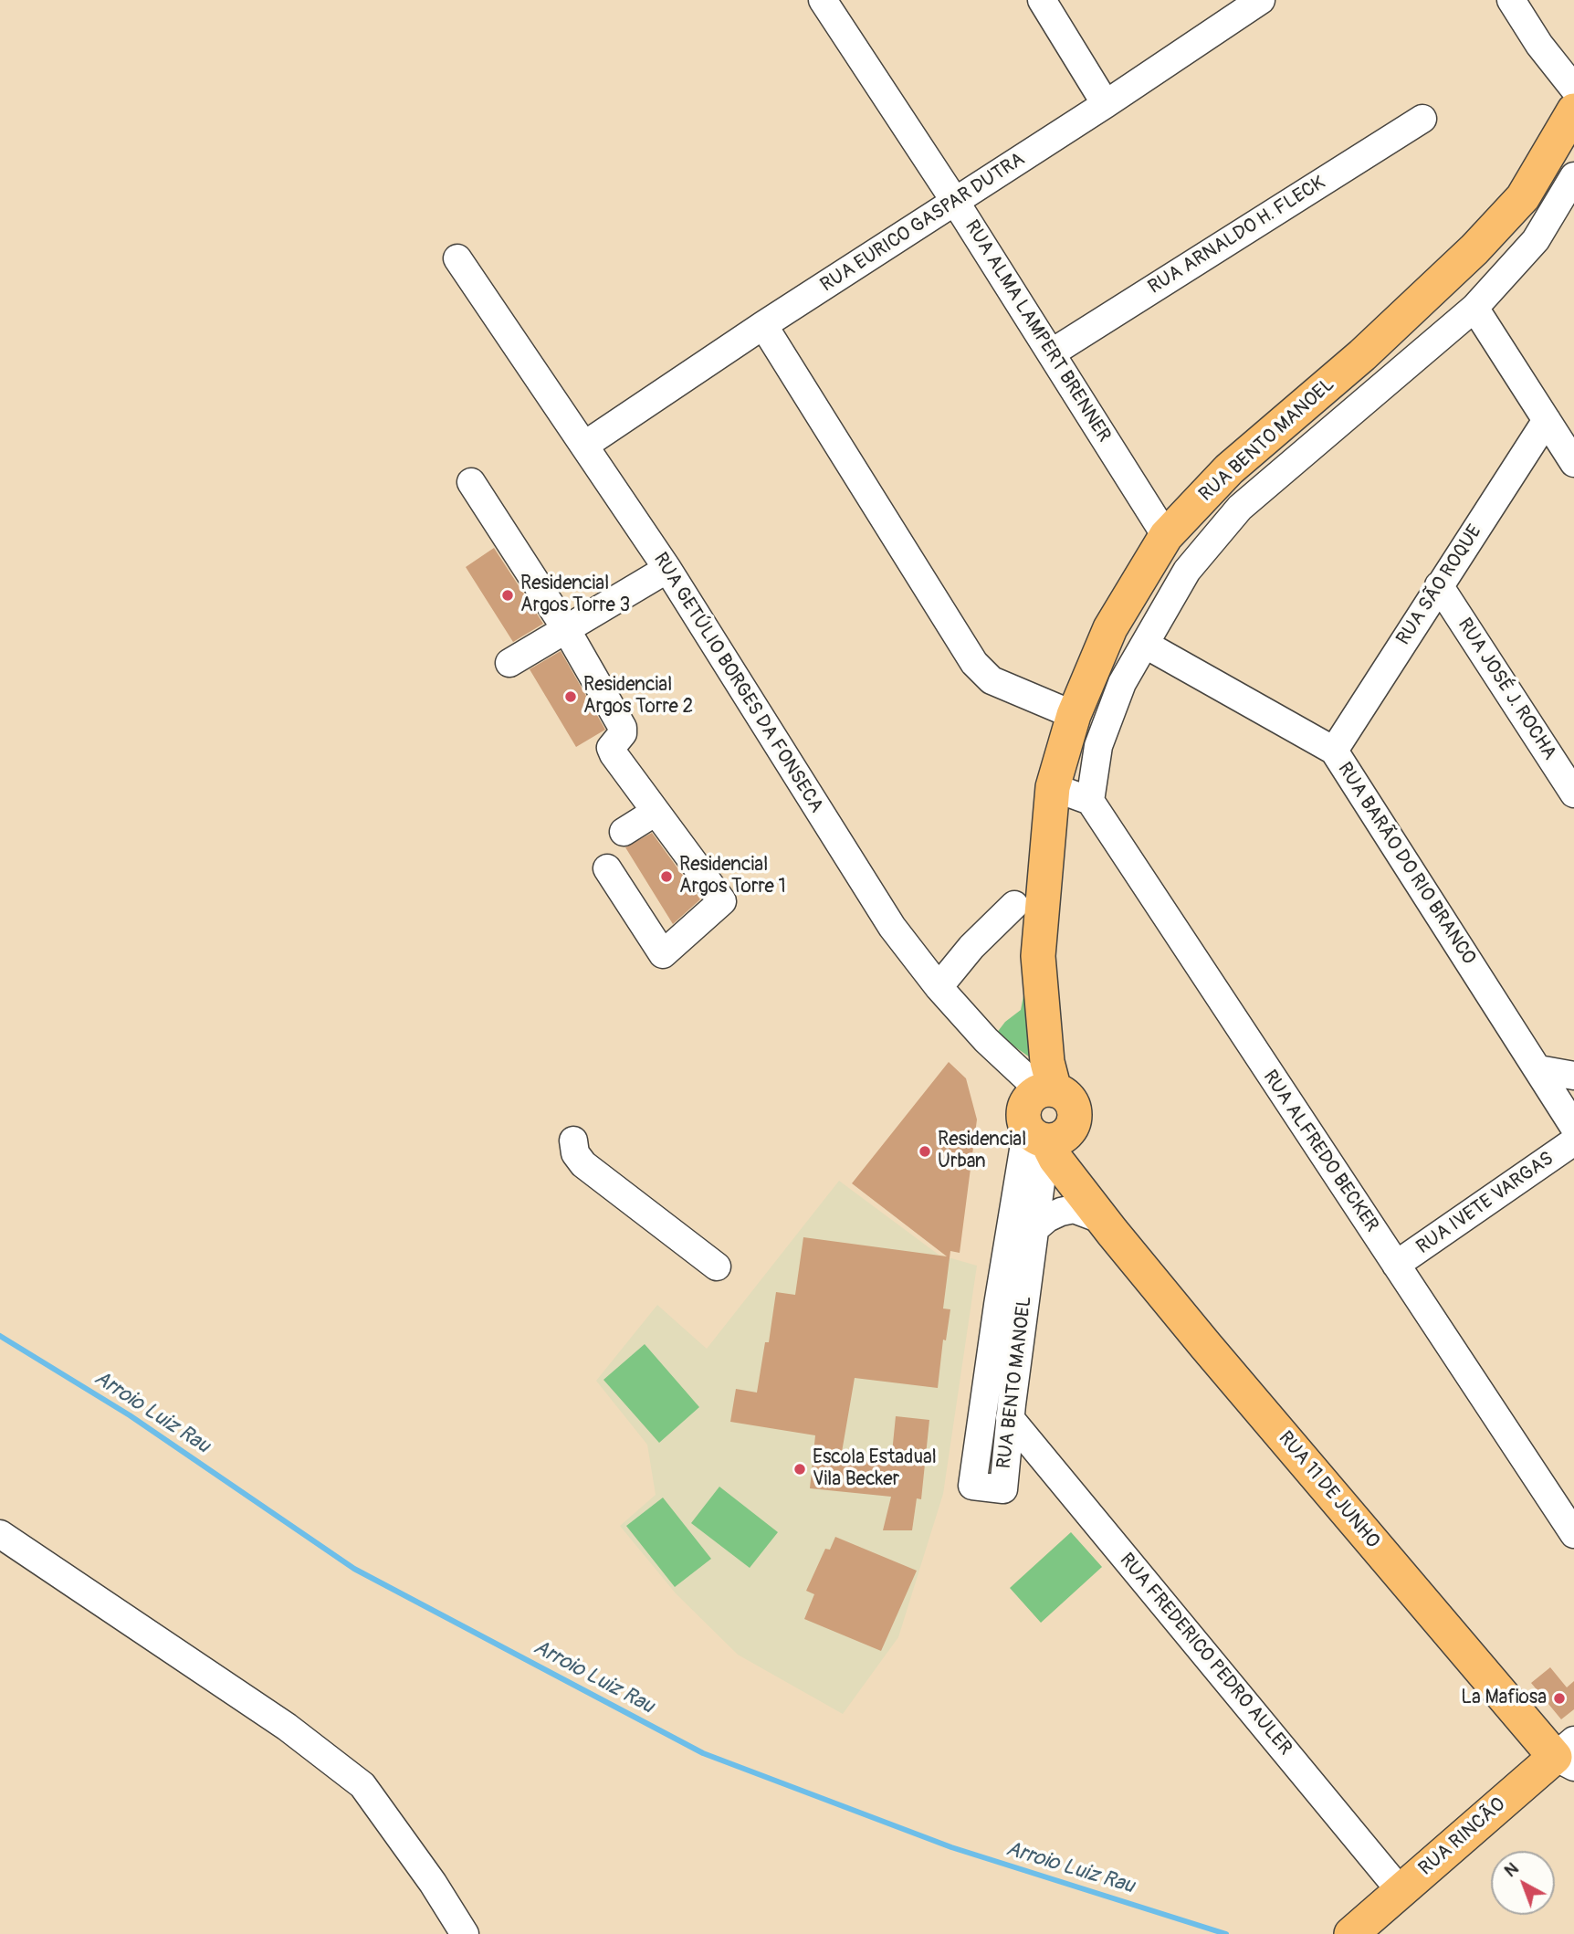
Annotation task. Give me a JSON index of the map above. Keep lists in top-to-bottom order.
{
  "streets": {
    "main road": ["RUA BENTO MANOEL", "RUA 11 DE JUNHO", "RUA RINCÃO"],
    "street": [
      "RUA EURICO GASPAR DUTRA",
      "RUA ARNALDO H. FLECK",
      "RUA ALMA LAMPERT BRENNER",
      "RUA SÃO ROQUE",
      "RUA GETÚLIO BORGES DA FONSECA",
      "RUA JOSÉ J. ROCHA",
      "RUA BARÃO DO RIO BRANCO",
      "RUA ALFREDO BECKER",
      "RUA IVETE VARGAS",
      "RUA FREDERICO PEDRO AULER"
    ]
  },
  "crossings": [
    ["RUA EURICO GASPAR DUTRA", "RUA ALMA LAMPERT BRENNER"],
    ["RUA EURICO GASPAR DUTRA", "RUA GETÚLIO BORGES DA FONSECA"],
    ["RUA ARNALDO H. FLECK", "RUA ALMA LAMPERT BRENNER"],
    ["RUA ALMA LAMPERT BRENNER", "RUA BENTO MANOEL"],
    ["RUA BENTO MANOEL", "RUA GETÚLIO BORGES DA FONSECA"],
    ["RUA BENTO MANOEL", "RUA 11 DE JUNHO"],
    ["RUA BENTO MANOEL", "RUA FREDERICO PEDRO AULER"],
    ["RUA SÃO ROQUE", "RUA JOSÉ J. ROCHA"],
    ["RUA SÃO ROQUE", "RUA BARÃO DO RIO BRANCO"],
    ["RUA GETÚLIO BORGES DA FONSECA", "RUA 11 DE JUNHO"],
    ["RUA ALFREDO BECKER", "RUA IVETE VARGAS"],
    ["RUA 11 DE JUNHO", "RUA RINCÃO"],
    ["RUA FREDERICO PEDRO AULER", "RUA RINCÃO"]
  ],
  "water": ["Arroio Luiz Rau"],
  "places": [
    "Residencial Argos Torre 3",
    "Residencial Argos Torre 2",
    "Residencial Argos Torre 1",
    "Residencial Urban",
    "Escola Estadual Vila Becker",
    "La Mafiosa"
  ],
  "north": "top left"
}
